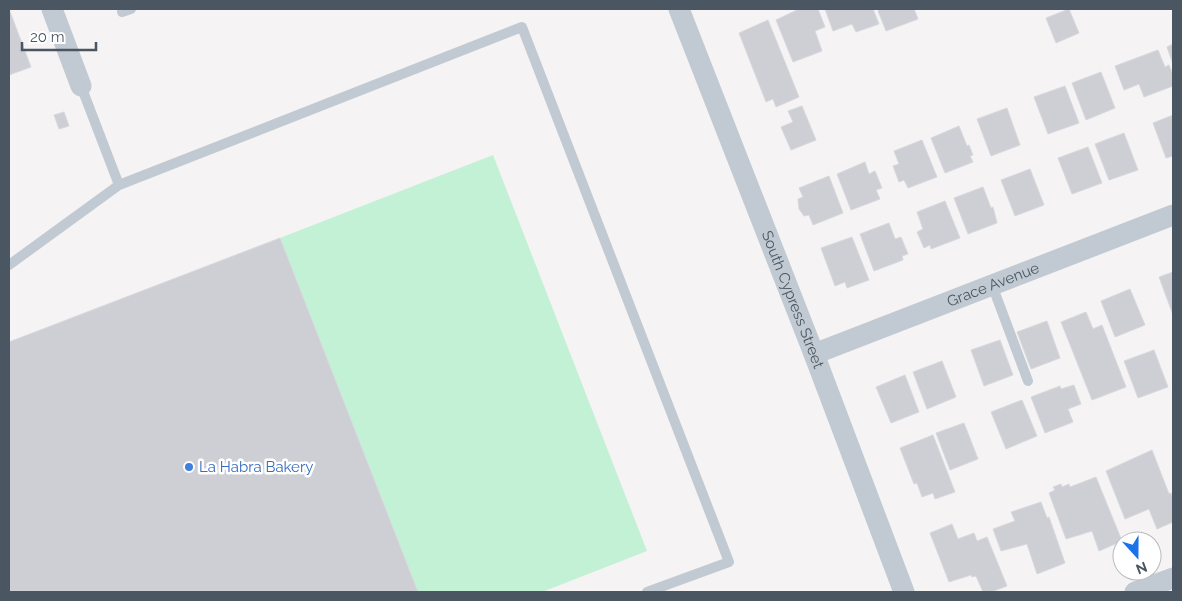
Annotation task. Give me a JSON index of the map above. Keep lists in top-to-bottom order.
{
  "streets": {
    "street": ["Grace Avenue", "South Cypress Street"]
  },
  "crossings": [
    ["Grace Avenue", "South Cypress Street"]
  ],
  "places": ["La Habra Bakery"],
  "scale_bar": "20 m",
  "north": "bottom"
}
